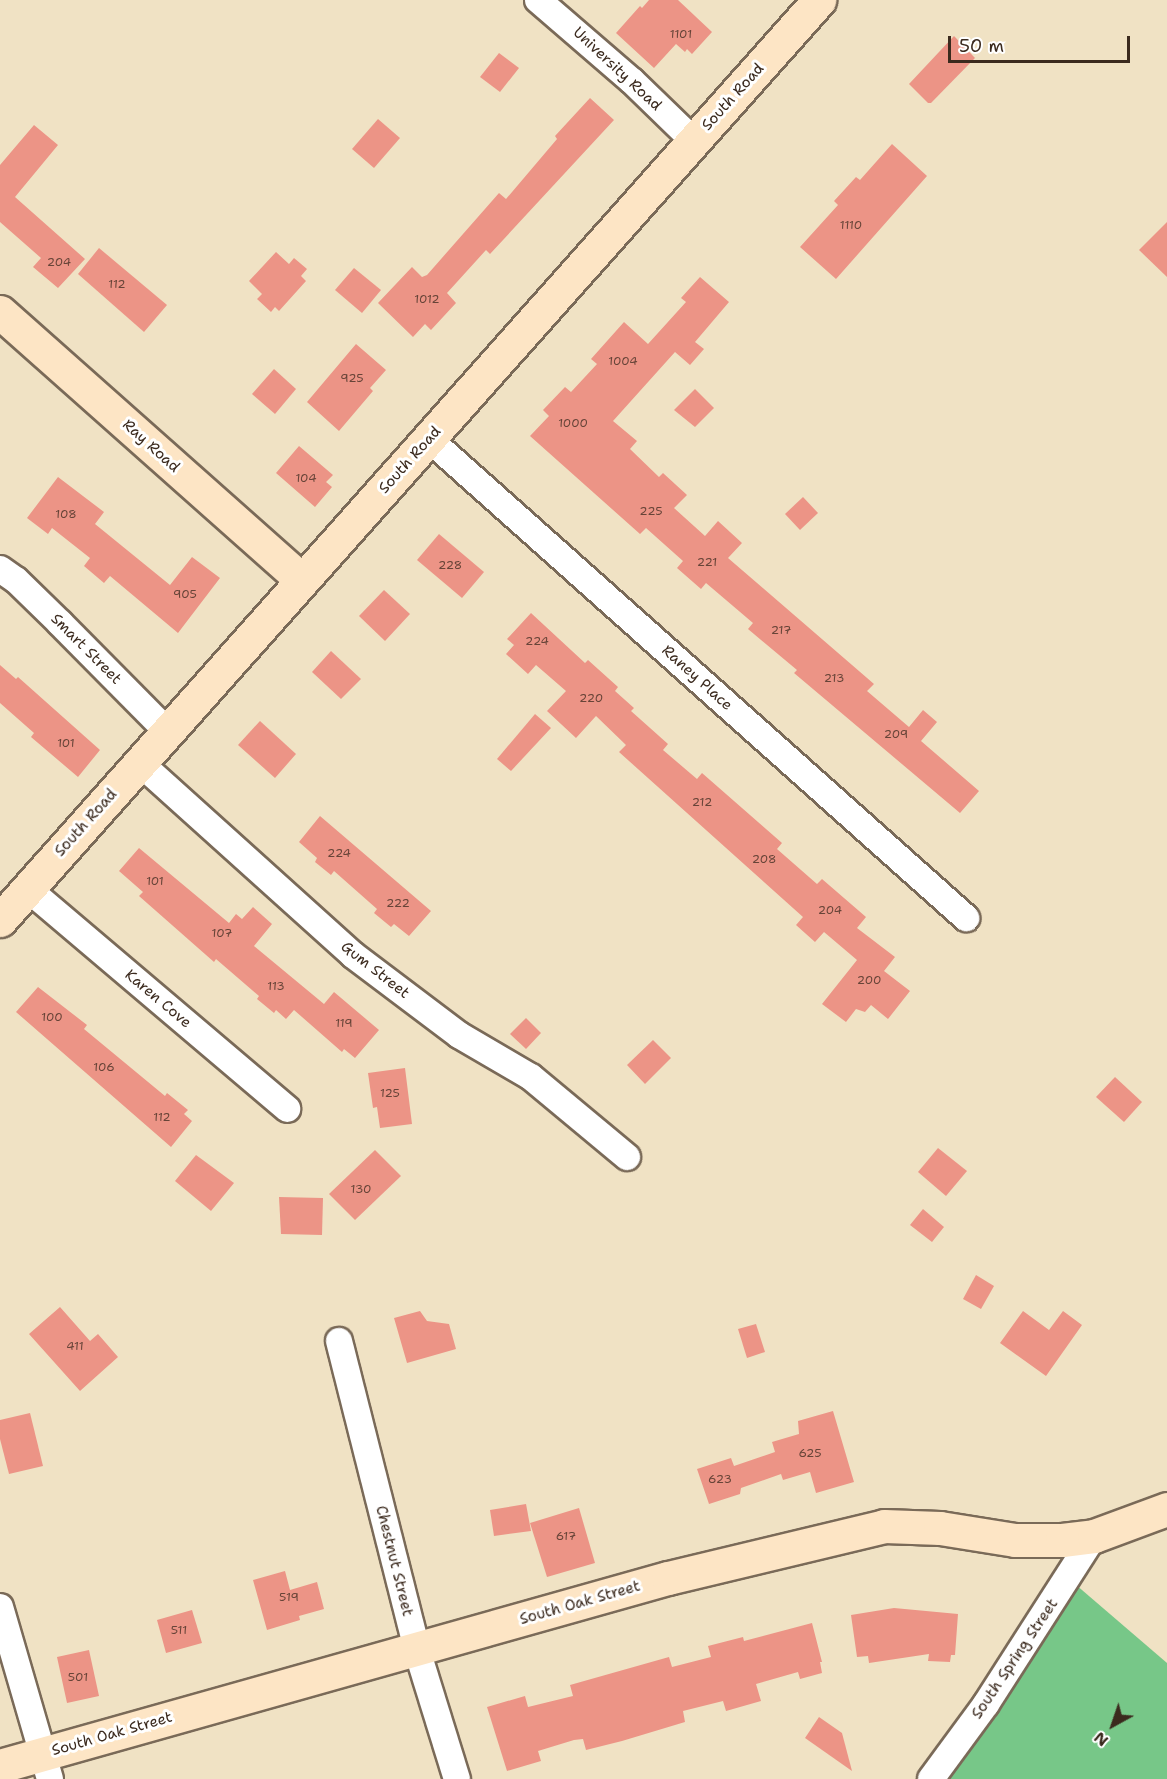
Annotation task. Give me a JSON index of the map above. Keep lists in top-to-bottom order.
{
  "streets": {
    "street": [
      "University Road",
      "South Road",
      "Ray Road",
      "Smart Street",
      "Raney Place",
      "Gum Street",
      "Karen Cove",
      "Chestnut Street",
      "South Oak Street",
      "South Spring Street"
    ]
  },
  "crossings": [
    ["University Road", "South Road"],
    ["South Road", "Ray Road"],
    ["South Road", "Smart Street"],
    ["South Road", "Raney Place"],
    ["South Road", "Gum Street"],
    ["South Road", "Karen Cove"],
    ["Chestnut Street", "South Oak Street"],
    ["South Oak Street", "South Spring Street"]
  ],
  "house_numbers": [
    "1101",
    "1110",
    "204",
    "112",
    "1012",
    "1004",
    "925",
    "1000",
    "104",
    "225",
    "108",
    "221",
    "228",
    "905",
    "217",
    "224",
    "213",
    "220",
    "209",
    "101",
    "212",
    "224",
    "208",
    "101",
    "222",
    "204",
    "107",
    "200",
    "113",
    "100",
    "119",
    "106",
    "125",
    "112",
    "130",
    "411",
    "625",
    "623",
    "617",
    "519",
    "511",
    "501"
  ],
  "scale_bar": "50 m",
  "north": "bottom left"
}
